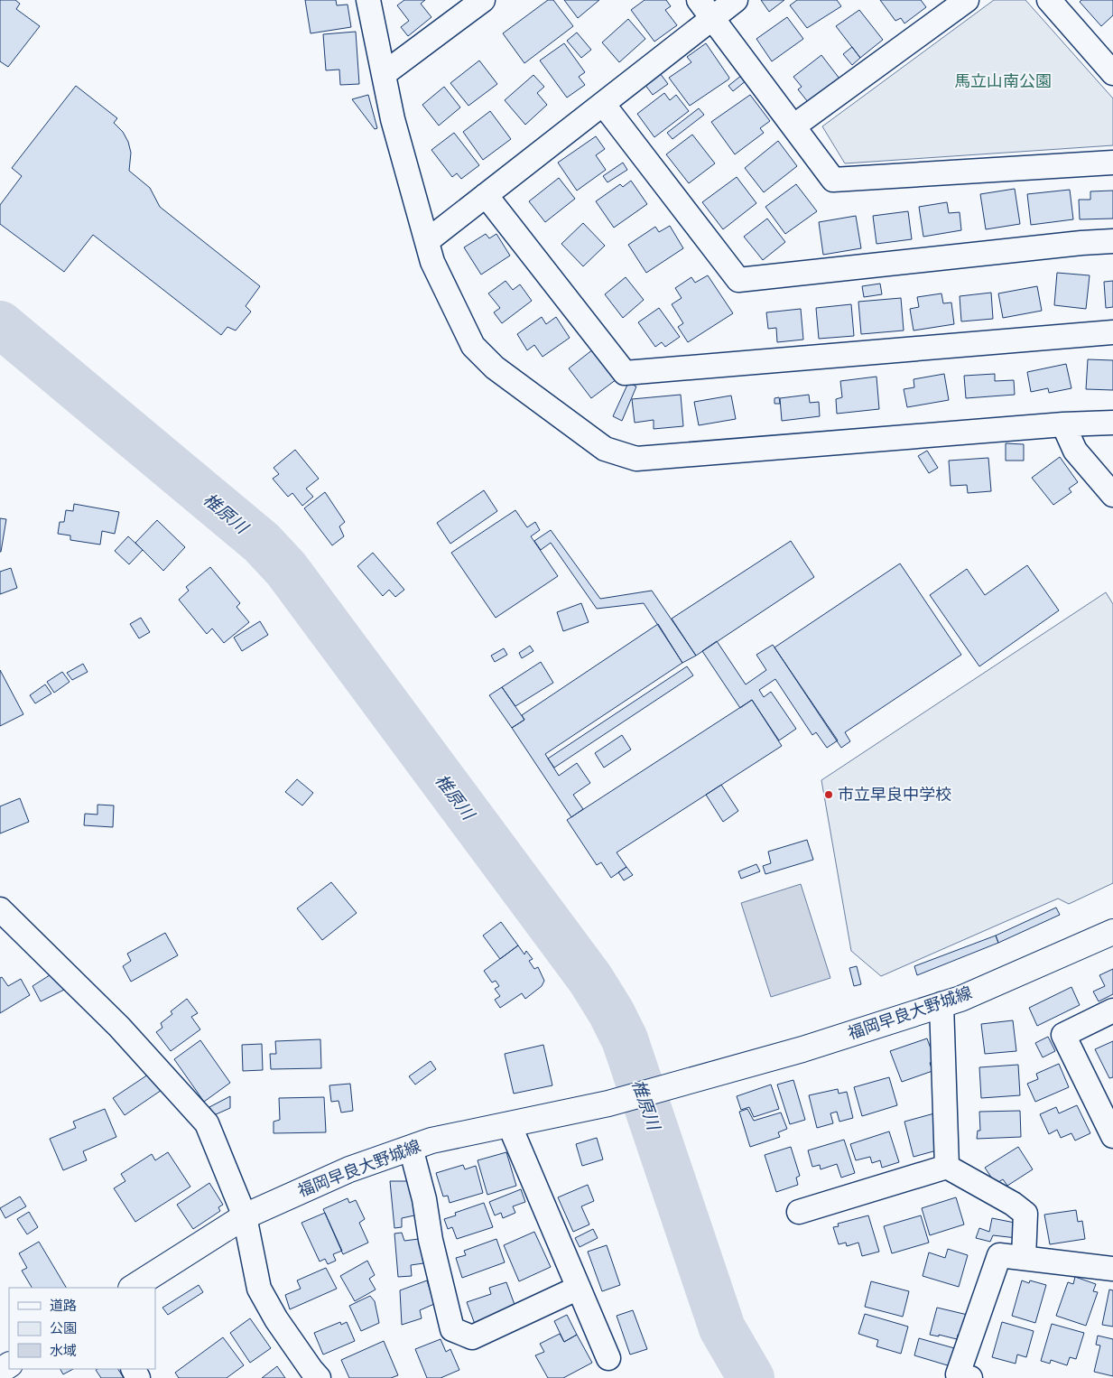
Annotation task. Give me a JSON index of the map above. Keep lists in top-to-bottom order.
{
  "streets": {
    "main road": ["福岡早良大野城線"]
  },
  "water": ["椎原川"],
  "parks": ["馬立山南公園"],
  "places": ["市立早良中学校"],
  "legend": ["道路", "公園", "水域"]
}
